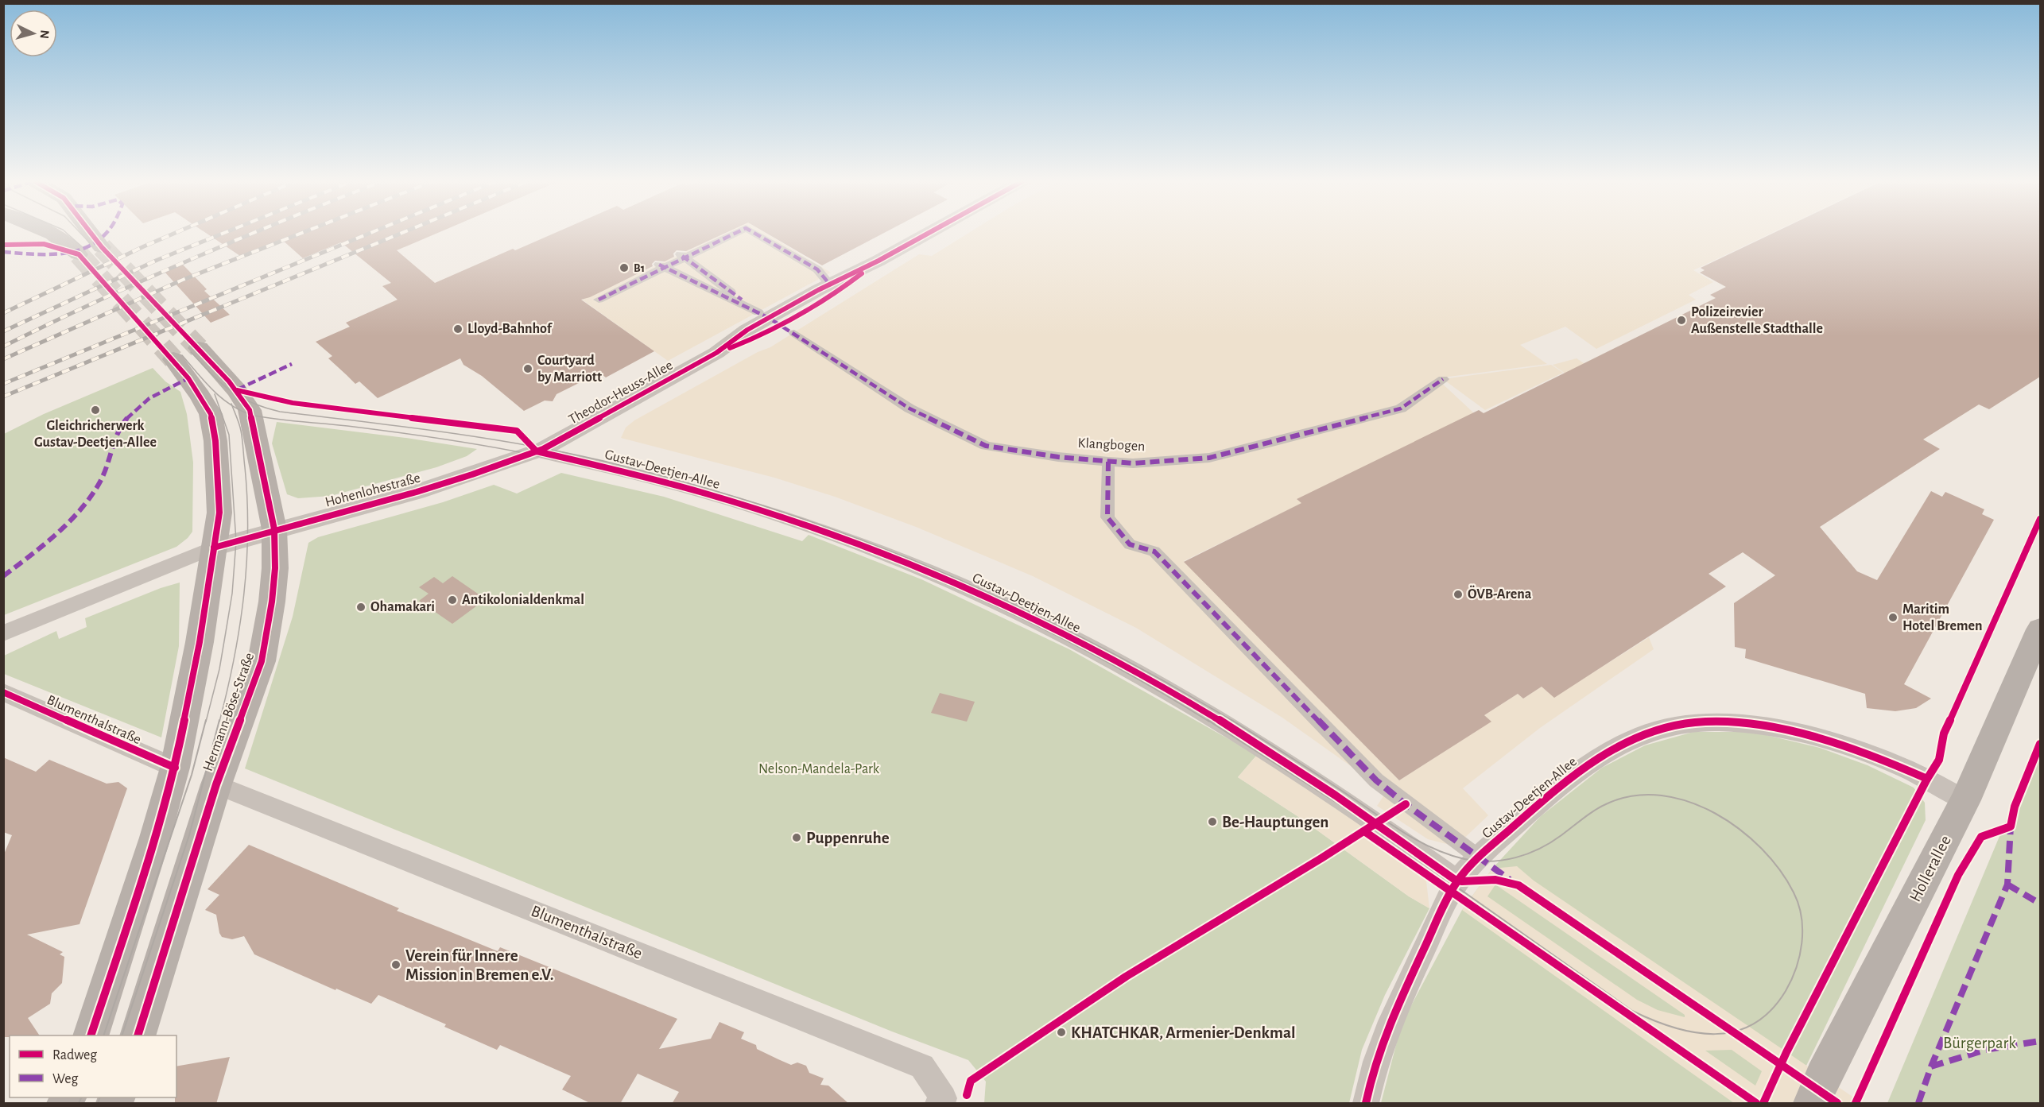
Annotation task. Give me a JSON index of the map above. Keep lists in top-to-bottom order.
{
  "streets": {
    "main road": ["Hermann-Böse-Straße", "Hollerallee"],
    "street": [
      "Theodor-Heuss-Allee",
      "Klangbogen",
      "Gustav-Deetjen-Allee",
      "Hohenlohestraße",
      "Blumenthalstraße"
    ]
  },
  "crossings": [
    ["Theodor-Heuss-Allee", "Gustav-Deetjen-Allee"],
    ["Theodor-Heuss-Allee", "Hohenlohestraße"],
    ["Gustav-Deetjen-Allee", "Hohenlohestraße"],
    ["Gustav-Deetjen-Allee", "Hollerallee"],
    ["Hohenlohestraße", "Hermann-Böse-Straße"],
    ["Hermann-Böse-Straße", "Blumenthalstraße"]
  ],
  "parks": ["Nelson-Mandela-Park", "Bürgerpark"],
  "places": [
    "B1",
    "Polizeirevier Außenstelle Stadthalle",
    "Lloyd-Bahnhof",
    "Courtyard by Marriott",
    "Gleichricherwerk Gustav-Deetjen-Allee",
    "ÖVB-Arena",
    "Antikolonialdenkmal",
    "Ohamakari",
    "Maritim Hotel Bremen",
    "Be-Hauptungen",
    "Puppenruhe",
    "Verein für Innere Mission in Bremen e.V.",
    "KHATCHKAR, Armenier-Denkmal"
  ],
  "legend": ["Radweg", "Weg"],
  "north": "right"
}
